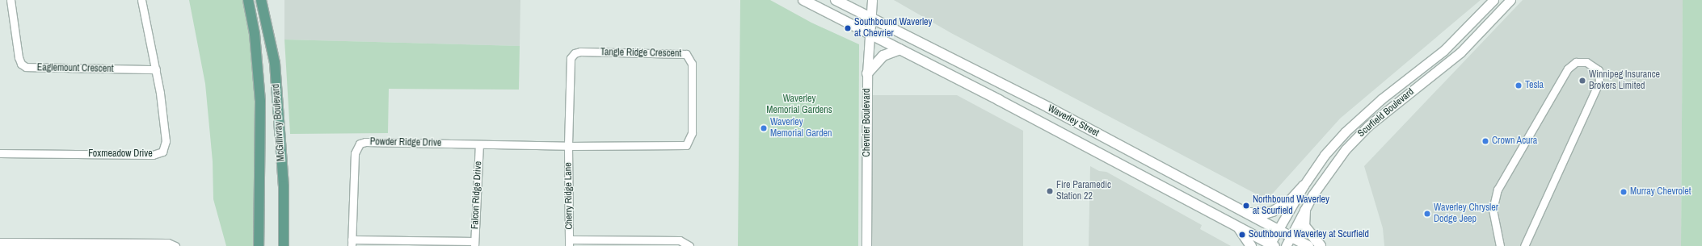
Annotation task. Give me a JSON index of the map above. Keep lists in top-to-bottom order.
{
  "streets": {
    "main road": ["Waverley Street", "McGillivray Boulevard"],
    "street": [
      "Tangle Ridge Crescent",
      "Eaglemount Crescent",
      "Scurfield Boulevard",
      "Chevrier Boulevard",
      "Powder Ridge Drive",
      "Foxmeadow Drive",
      "Falcon Ridge Drive",
      "Cherry Ridge Lane"
    ]
  },
  "crossings": [
    ["Tangle Ridge Crescent", "Powder Ridge Drive"],
    ["Tangle Ridge Crescent", "Falcon Ridge Drive"],
    ["Tangle Ridge Crescent", "Cherry Ridge Lane"],
    ["Eaglemount Crescent", "Foxmeadow Drive"],
    ["Scurfield Boulevard", "Waverley Street"],
    ["Waverley Street", "Chevrier Boulevard"],
    ["Powder Ridge Drive", "Falcon Ridge Drive"]
  ],
  "parks": ["Waverley Memorial Gardens"],
  "places": [
    "Southbound Waverley at Chevrier",
    "Winnipeg Insurance Brokers Limited",
    "Tesla",
    "Waverley Memorial Garden",
    "Crown Acura",
    "Fire Paramedic Station 22",
    "Murray Chevrolet",
    "Northbound Waverley at Scurfield",
    "Waverley Chrysler Dodge Jeep",
    "Southbound Waverley at Scurfield"
  ]
}
